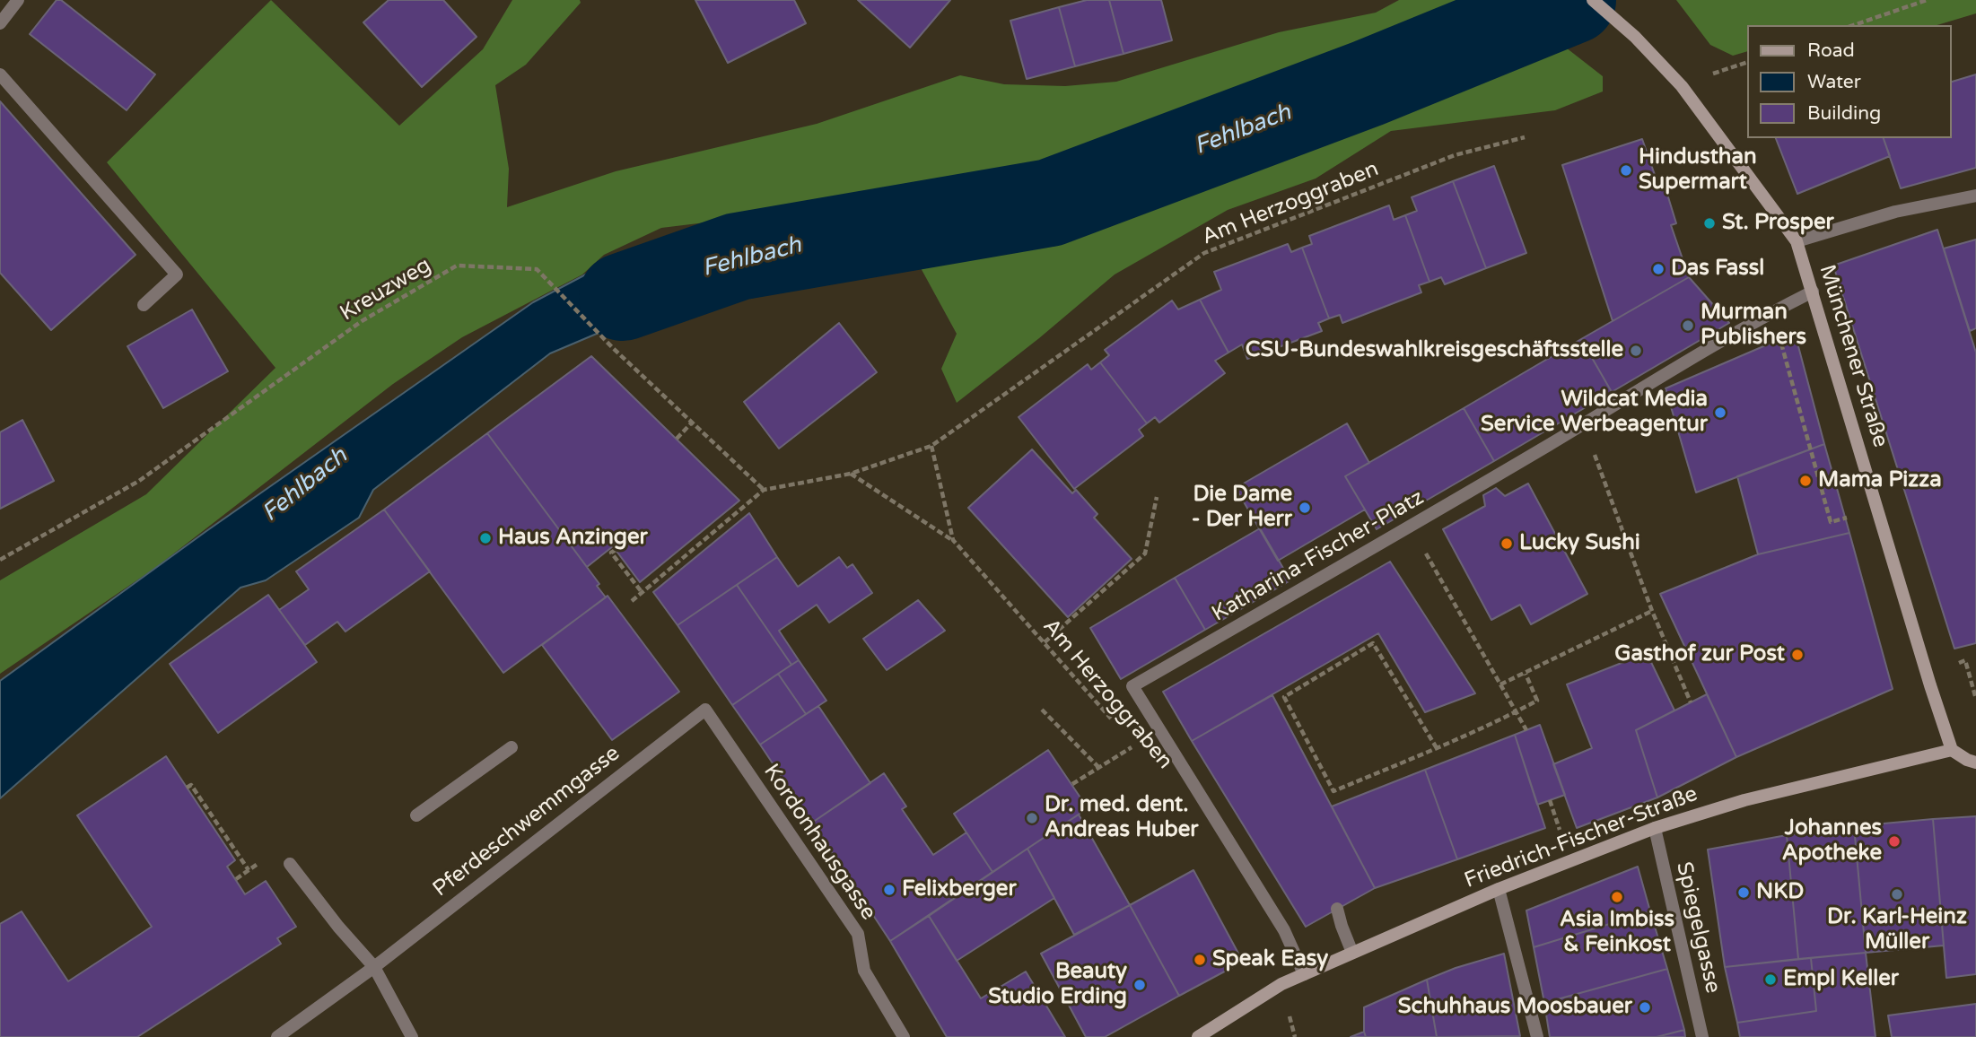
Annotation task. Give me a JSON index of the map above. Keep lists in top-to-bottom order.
{
  "streets": {
    "street": [
      "Münchener Straße",
      "Katharina-Fischer-Platz",
      "Pferdeschwemmgasse",
      "Friedrich-Fischer-Straße",
      "Kordonhausgasse",
      "Spiegelgasse"
    ],
    "path": ["Am Herzoggraben", "Kreuzweg"]
  },
  "crossings": [
    ["Am Herzoggraben", "Kreuzweg"],
    ["Münchener Straße", "Katharina-Fischer-Platz"],
    ["Münchener Straße", "Friedrich-Fischer-Straße"],
    ["Katharina-Fischer-Platz", "Friedrich-Fischer-Straße"],
    ["Pferdeschwemmgasse", "Kordonhausgasse"],
    ["Friedrich-Fischer-Straße", "Spiegelgasse"]
  ],
  "water": ["Fehlbach"],
  "places": [
    "Hindusthan Supermart",
    "St. Prosper",
    "Das Fassl",
    "Murman Publishers",
    "CSU-Bundeswahlkreisgeschäftsstelle",
    "Wildcat Media Service Werbeagentur",
    "Mama Pizza",
    "Die Dame - Der Herr",
    "Haus Anzinger",
    "Lucky Sushi",
    "Gasthof zur Post",
    "Dr. med. dent. Andreas Huber",
    "Johannes Apotheke",
    "Felixberger",
    "NKD",
    "Dr. Karl-Heinz Müller",
    "Asia Imbiss & Feinkost",
    "Speak Easy",
    "Empl Keller",
    "Beauty Studio Erding",
    "Schuhhaus Moosbauer"
  ],
  "legend": ["Road", "Water", "Building"]
}
